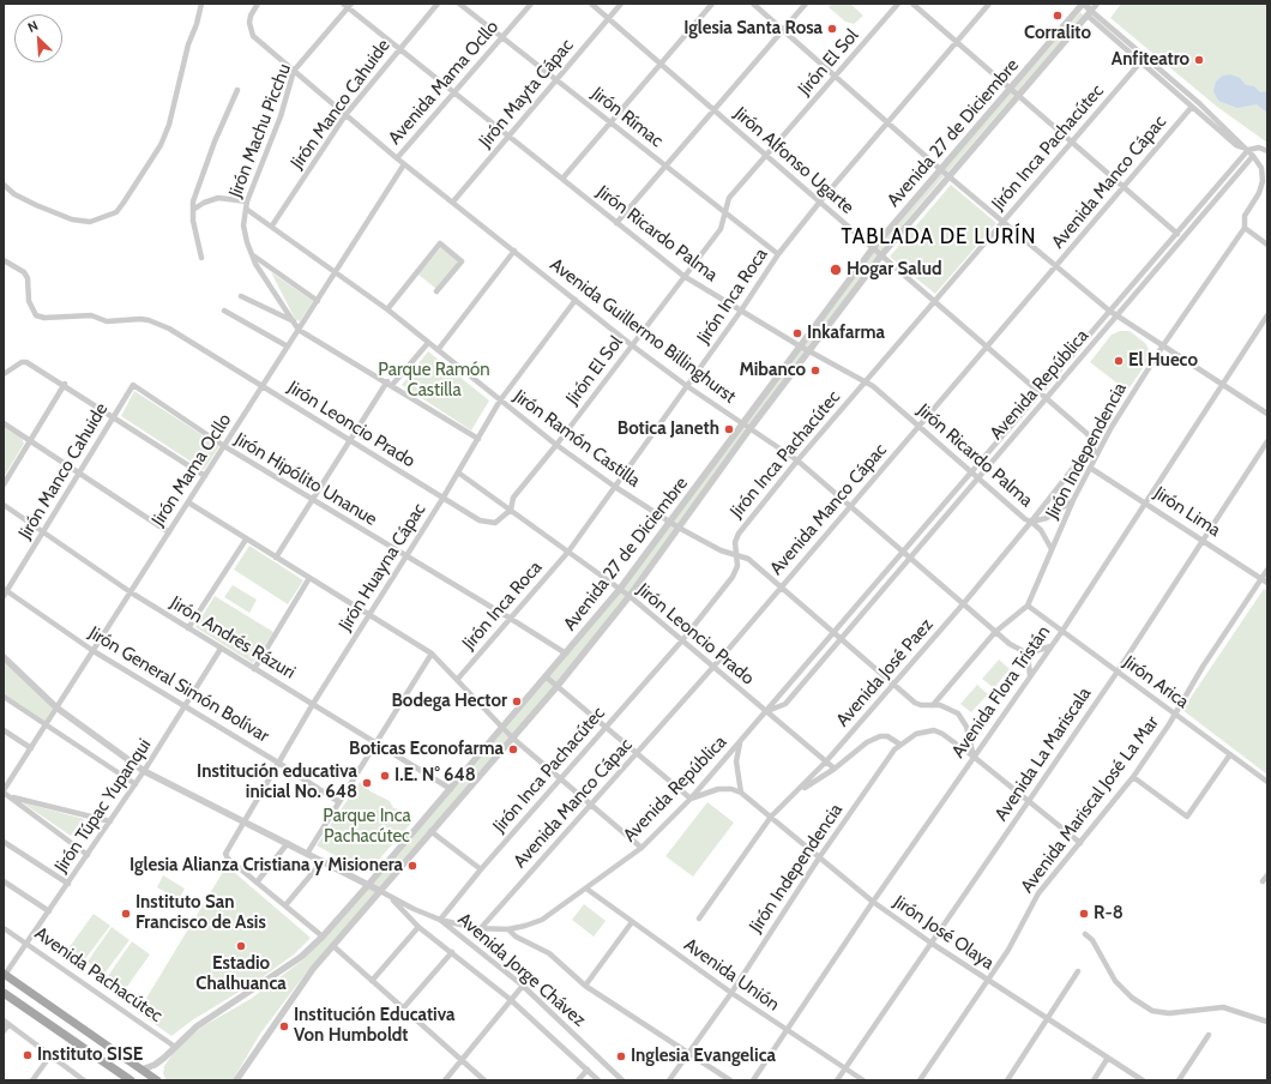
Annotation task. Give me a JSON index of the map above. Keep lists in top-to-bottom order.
{
  "streets": {
    "street": [
      "Jirón El Sol",
      "Avenida Mama Ocllo",
      "Jirón Mayta Cápac",
      "Jirón Manco Cahuide",
      "Jirón Rímac",
      "Jirón Machu Picchu",
      "Avenida 27 de Diciembre",
      "Jirón Inca Pachacútec",
      "Jirón Alfonso Ugarte",
      "Avenida Manco Cápac",
      "Jirón Ricardo Palma",
      "Jirón Inca Roca",
      "Avenida Guillermo Billinghurst",
      "Avenida República",
      "Jirón Leoncio Prado",
      "Jirón Ramón Castilla",
      "Jirón Independencia",
      "Jirón Mama Ocllo",
      "Jirón Hipólito Unanue",
      "Jirón Lima",
      "Jirón Huayna Cápac",
      "Jirón Andrés Rázuri",
      "Avenida José Paez",
      "Jirón Arica",
      "Jirón General Simón Bolívar",
      "Avenida Flora Tristán",
      "Avenida La Mariscala",
      "Avenida Mariscal José La Mar",
      "Jirón Túpac Yupanqui",
      "Jirón José Olaya",
      "Avenida Jorge Chávez",
      "Avenida Pachacútec",
      "Avenida Unión"
    ]
  },
  "crossings": [
    ["Jirón El Sol", "Jirón Rímac"],
    ["Jirón El Sol", "Jirón Alfonso Ugarte"],
    ["Jirón El Sol", "Jirón Ricardo Palma"],
    ["Jirón El Sol", "Avenida Guillermo Billinghurst"],
    ["Jirón El Sol", "Jirón Leoncio Prado"],
    ["Jirón El Sol", "Jirón Ramón Castilla"],
    ["Avenida Mama Ocllo", "Jirón Rímac"],
    ["Avenida Mama Ocllo", "Jirón Ricardo Palma"],
    ["Avenida Mama Ocllo", "Avenida Guillermo Billinghurst"],
    ["Jirón Mayta Cápac", "Jirón Rímac"],
    ["Jirón Mayta Cápac", "Jirón Alfonso Ugarte"],
    ["Jirón Mayta Cápac", "Jirón Ricardo Palma"],
    ["Jirón Mayta Cápac", "Avenida Guillermo Billinghurst"],
    ["Jirón Manco Cahuide", "Jirón Ricardo Palma"],
    ["Jirón Manco Cahuide", "Avenida Guillermo Billinghurst"],
    ["Jirón Manco Cahuide", "Jirón Ramón Castilla"],
    ["Jirón Manco Cahuide", "Jirón Hipólito Unanue"],
    ["Jirón Manco Cahuide", "Jirón Andrés Rázuri"],
    ["Jirón Manco Cahuide", "Jirón General Simón Bolívar"],
    ["Jirón Rímac", "Jirón Inca Roca"],
    ["Jirón Machu Picchu", "Jirón Ricardo Palma"],
    ["Jirón Machu Picchu", "Avenida Guillermo Billinghurst"],
    ["Jirón Machu Picchu", "Jirón Ramón Castilla"],
    ["Jirón Machu Picchu", "Jirón Mama Ocllo"],
    ["Avenida 27 de Diciembre", "Jirón Alfonso Ugarte"],
    ["Avenida 27 de Diciembre", "Jirón Ricardo Palma"],
    ["Avenida 27 de Diciembre", "Avenida Guillermo Billinghurst"],
    ["Avenida 27 de Diciembre", "Jirón Leoncio Prado"],
    ["Avenida 27 de Diciembre", "Jirón Ramón Castilla"],
    ["Avenida 27 de Diciembre", "Jirón Hipólito Unanue"],
    ["Avenida 27 de Diciembre", "Jirón Andrés Rázuri"],
    ["Avenida 27 de Diciembre", "Avenida Jorge Chávez"],
    ["Avenida 27 de Diciembre", "Avenida Pachacútec"],
    ["Jirón Inca Pachacútec", "Jirón Alfonso Ugarte"],
    ["Jirón Inca Pachacútec", "Jirón Ricardo Palma"],
    ["Jirón Inca Pachacútec", "Avenida Guillermo Billinghurst"],
    ["Jirón Inca Pachacútec", "Avenida República"],
    ["Jirón Inca Pachacútec", "Jirón Leoncio Prado"],
    ["Jirón Inca Pachacútec", "Jirón Ramón Castilla"],
    ["Jirón Inca Pachacútec", "Avenida Jorge Chávez"],
    ["Jirón Alfonso Ugarte", "Avenida Manco Cápac"],
    ["Jirón Alfonso Ugarte", "Jirón Inca Roca"],
    ["Jirón Alfonso Ugarte", "Avenida República"],
    ["Jirón Alfonso Ugarte", "Avenida José Paez"],
    ["Avenida Manco Cápac", "Jirón Ricardo Palma"],
    ["Avenida Manco Cápac", "Avenida Guillermo Billinghurst"],
    ["Avenida Manco Cápac", "Avenida República"],
    ["Avenida Manco Cápac", "Jirón Leoncio Prado"],
    ["Avenida Manco Cápac", "Jirón Ramón Castilla"],
    ["Jirón Ricardo Palma", "Jirón Inca Roca"],
    ["Jirón Ricardo Palma", "Avenida República"],
    ["Jirón Ricardo Palma", "Jirón Independencia"],
    ["Jirón Ricardo Palma", "Avenida José Paez"],
    ["Jirón Inca Roca", "Avenida Guillermo Billinghurst"],
    ["Jirón Inca Roca", "Jirón Leoncio Prado"],
    ["Jirón Inca Roca", "Jirón Ramón Castilla"],
    ["Jirón Inca Roca", "Jirón Hipólito Unanue"],
    ["Avenida Guillermo Billinghurst", "Avenida República"],
    ["Avenida Guillermo Billinghurst", "Jirón Independencia"],
    ["Avenida Guillermo Billinghurst", "Jirón Mama Ocllo"],
    ["Avenida Guillermo Billinghurst", "Jirón Huayna Cápac"],
    ["Avenida Guillermo Billinghurst", "Avenida José Paez"],
    ["Avenida República", "Jirón Leoncio Prado"],
    ["Avenida República", "Jirón Ramón Castilla"],
    ["Avenida República", "Jirón Independencia"],
    ["Avenida República", "Avenida Jorge Chávez"],
    ["Avenida República", "Avenida Unión"],
    ["Jirón Leoncio Prado", "Jirón Mama Ocllo"],
    ["Jirón Leoncio Prado", "Jirón Huayna Cápac"],
    ["Jirón Leoncio Prado", "Avenida José Paez"],
    ["Jirón Ramón Castilla", "Jirón Independencia"],
    ["Jirón Ramón Castilla", "Jirón Mama Ocllo"],
    ["Jirón Ramón Castilla", "Jirón Huayna Cápac"],
    ["Jirón Ramón Castilla", "Avenida José Paez"],
    ["Jirón Ramón Castilla", "Avenida Flora Tristán"],
    ["Jirón Independencia", "Jirón Lima"],
    ["Jirón Independencia", "Jirón Arica"],
    ["Jirón Independencia", "Avenida Flora Tristán"],
    ["Jirón Independencia", "Jirón José Olaya"],
    ["Jirón Independencia", "Avenida Unión"],
    ["Jirón Mama Ocllo", "Jirón Hipólito Unanue"],
    ["Jirón Mama Ocllo", "Jirón Andrés Rázuri"],
    ["Jirón Mama Ocllo", "Jirón General Simón Bolívar"],
    ["Jirón Hipólito Unanue", "Jirón Huayna Cápac"],
    ["Jirón Lima", "Avenida Flora Tristán"],
    ["Jirón Lima", "Avenida La Mariscala"],
    ["Jirón Lima", "Avenida Mariscal José La Mar"],
    ["Jirón Huayna Cápac", "Jirón Andrés Rázuri"],
    ["Jirón Huayna Cápac", "Jirón General Simón Bolívar"],
    ["Jirón Andrés Rázuri", "Jirón Túpac Yupanqui"],
    ["Avenida José Paez", "Jirón José Olaya"],
    ["Jirón Arica", "Avenida Flora Tristán"],
    ["Jirón Arica", "Avenida La Mariscala"],
    ["Jirón Arica", "Avenida Mariscal José La Mar"],
    ["Jirón General Simón Bolívar", "Jirón Túpac Yupanqui"],
    ["Avenida Flora Tristán", "Jirón José Olaya"],
    ["Avenida Flora Tristán", "Avenida Unión"],
    ["Avenida La Mariscala", "Jirón José Olaya"],
    ["Avenida La Mariscala", "Avenida Unión"],
    ["Avenida Mariscal José La Mar", "Jirón José Olaya"],
    ["Jirón Túpac Yupanqui", "Avenida Pachacútec"]
  ],
  "districts": ["TABLADA DE LURÍN"],
  "parks": ["Parque Ramón Castilla", "Parque Inca Pachacútec"],
  "places": [
    "Corralito",
    "Iglesia Santa Rosa",
    "Anfiteatro",
    "Hogar Salud",
    "Inkafarma",
    "El Hueco",
    "Mibanco",
    "Botica Janeth",
    "Bodega Hector",
    "Boticas Econofarma",
    "I.E. N° 648",
    "Institución educativa inicial No. 648",
    "Iglesia Alianza Cristiana y Misionera",
    "Instituto San Francisco de Asis",
    "R-8",
    "Estadio Chalhuanca",
    "Institución Educativa Von Humboldt",
    "Instituto SISE",
    "Inglesia Evangelica"
  ],
  "north": "top left"
}
